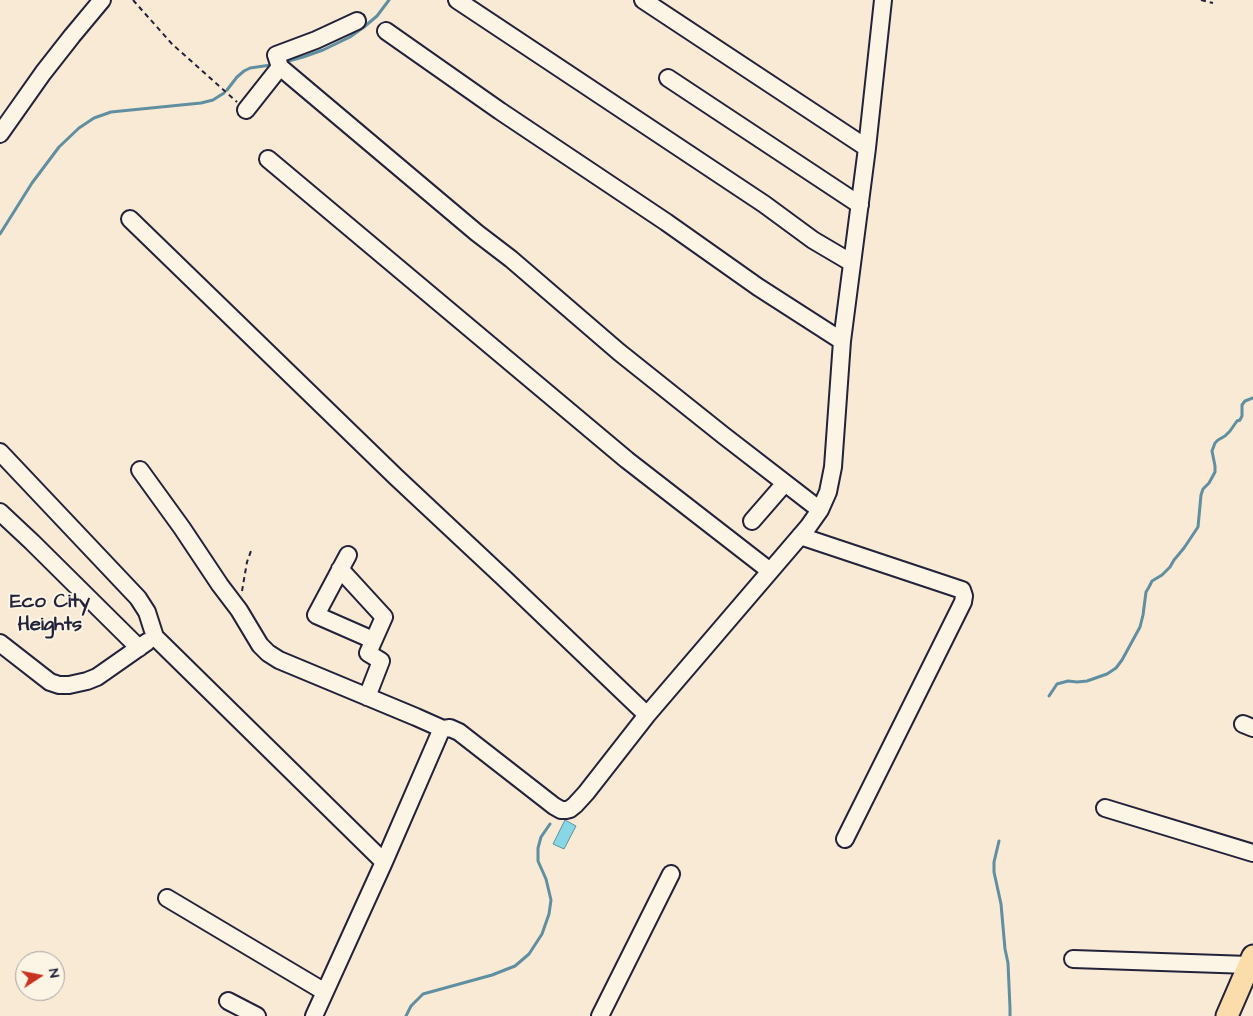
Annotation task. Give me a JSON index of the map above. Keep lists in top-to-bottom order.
{
  "districts": ["Eco City Heights"],
  "north": "right"
}
